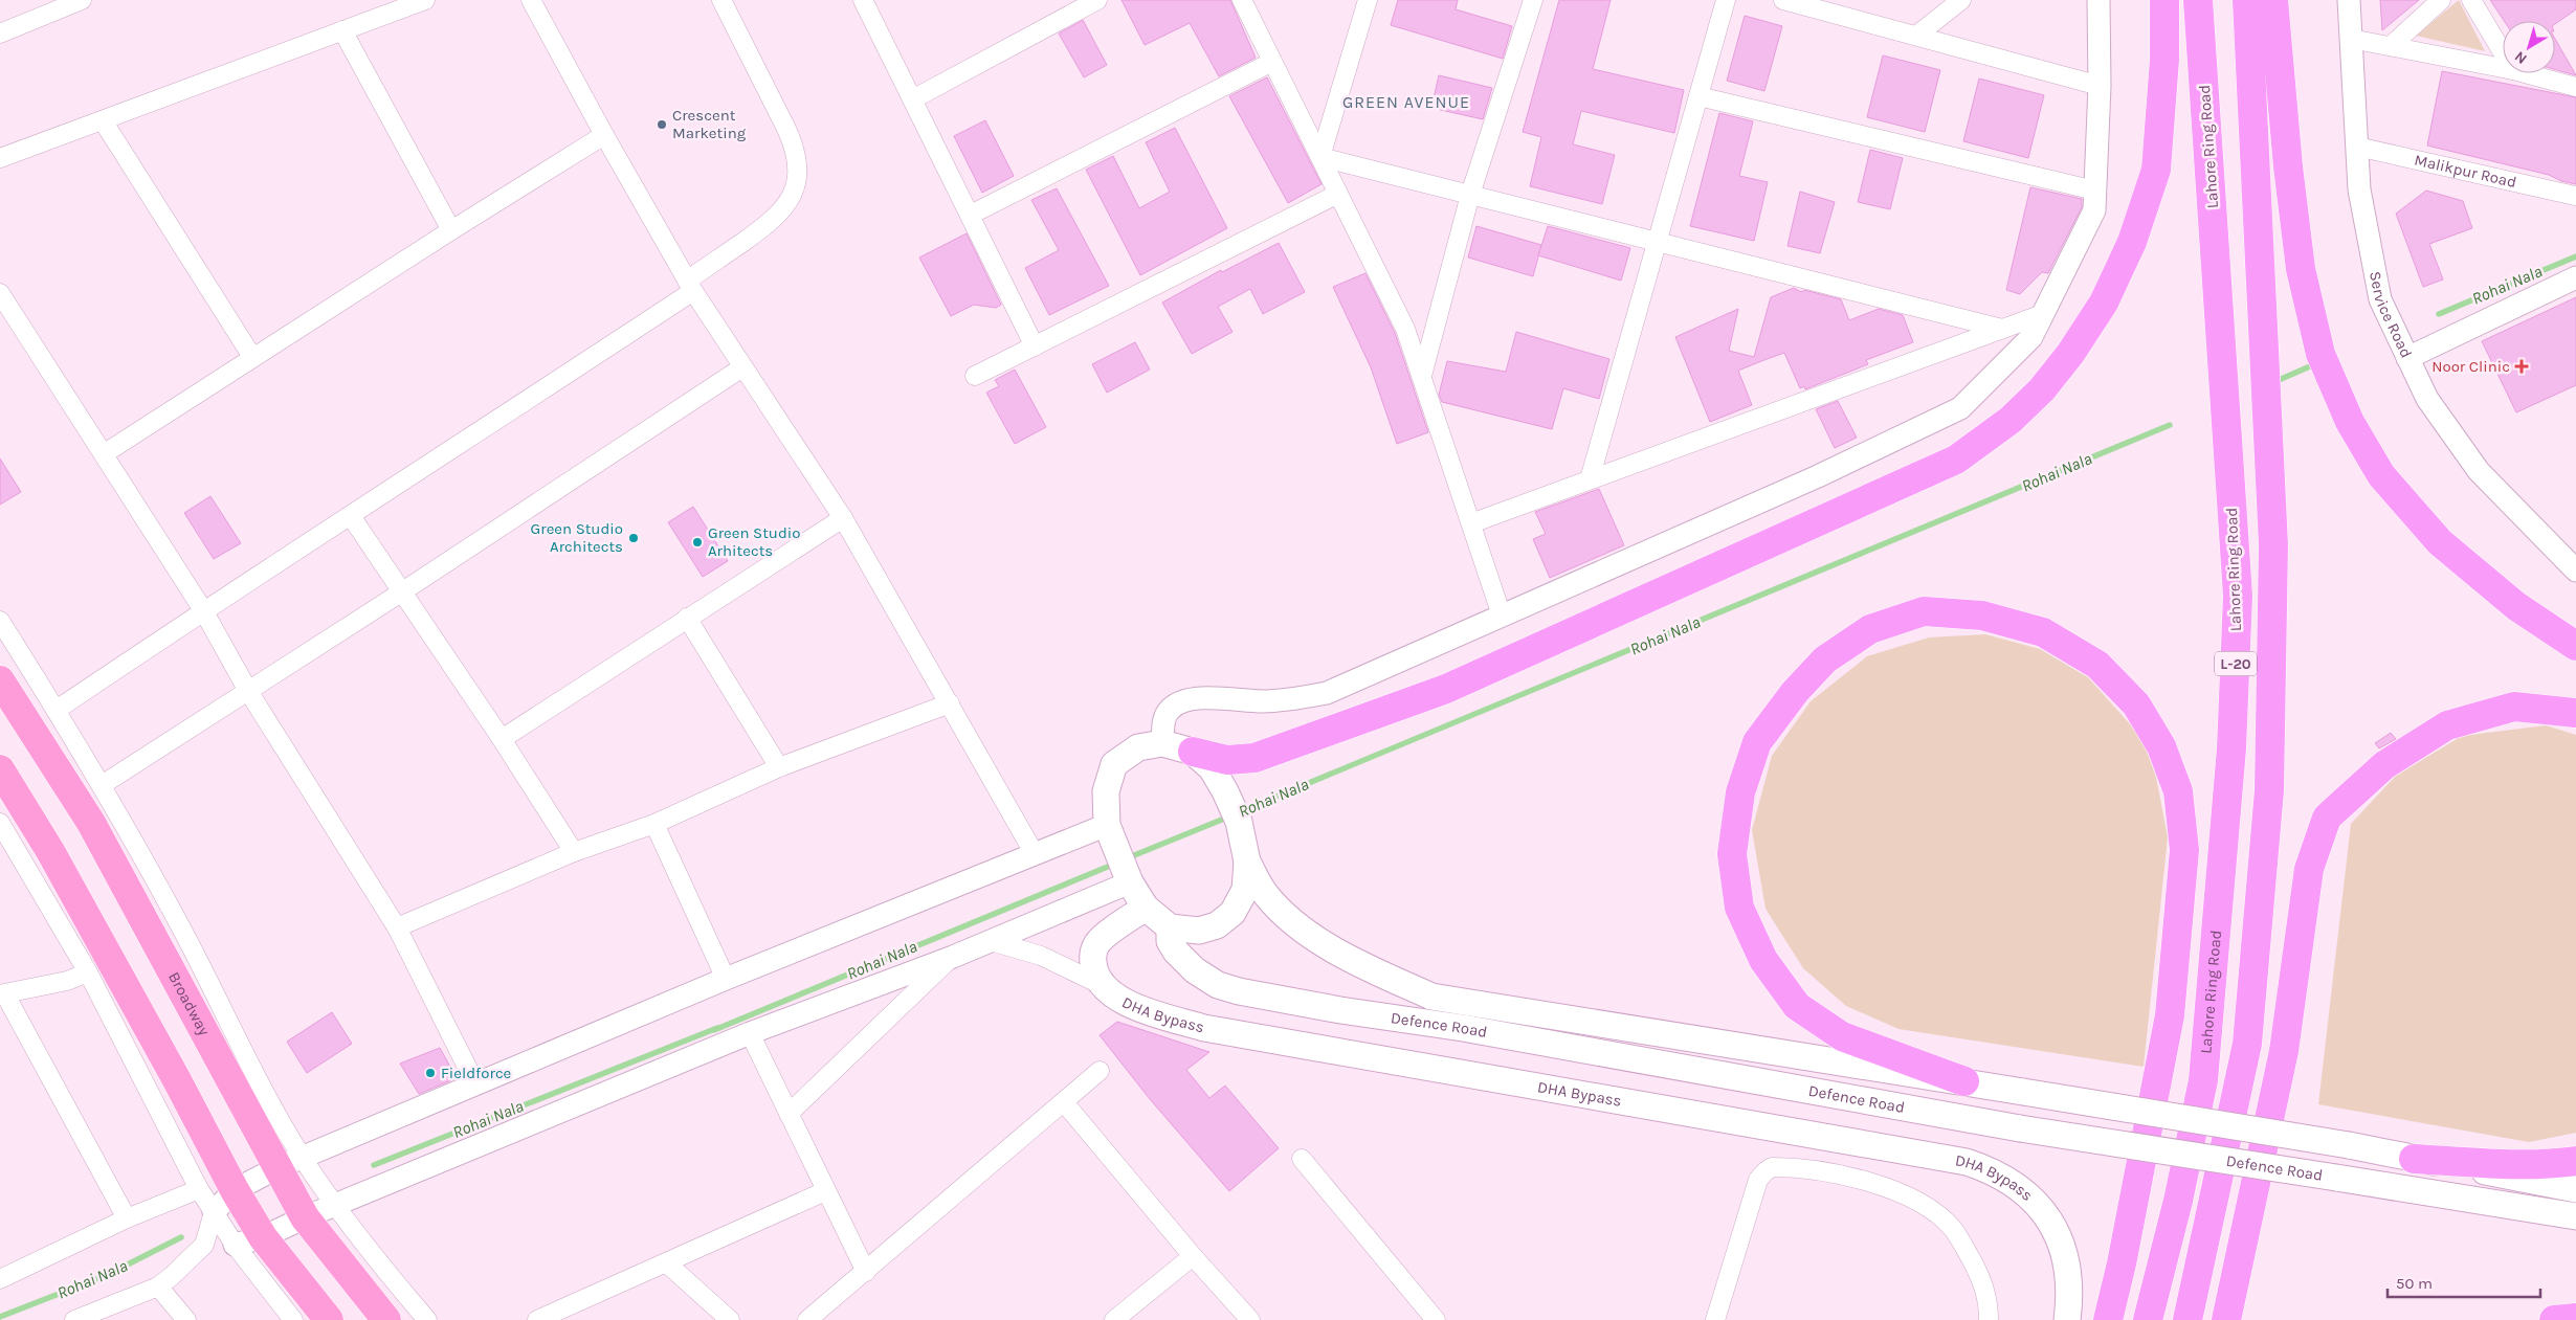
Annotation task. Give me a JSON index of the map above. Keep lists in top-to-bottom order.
{
  "streets": {
    "highway": ["Lahore Ring Road", "L-20"],
    "main road": ["Broadway", "DHA Bypass", "Defence Road"],
    "street": ["Malikpur Road", "Service Road"]
  },
  "crossings": [
    ["Malikpur Road", "Service Road"]
  ],
  "districts": ["GREEN AVENUE"],
  "water": ["Rohai Nala"],
  "places": {
    "other": [
      "Crescent Marketing",
      "Green Studio Architects",
      "Green Studio Arhitects",
      "Fieldforce"
    ],
    "health": ["Noor Clinic"]
  },
  "scale_bar": "50 m",
  "north": "bottom left"
}
